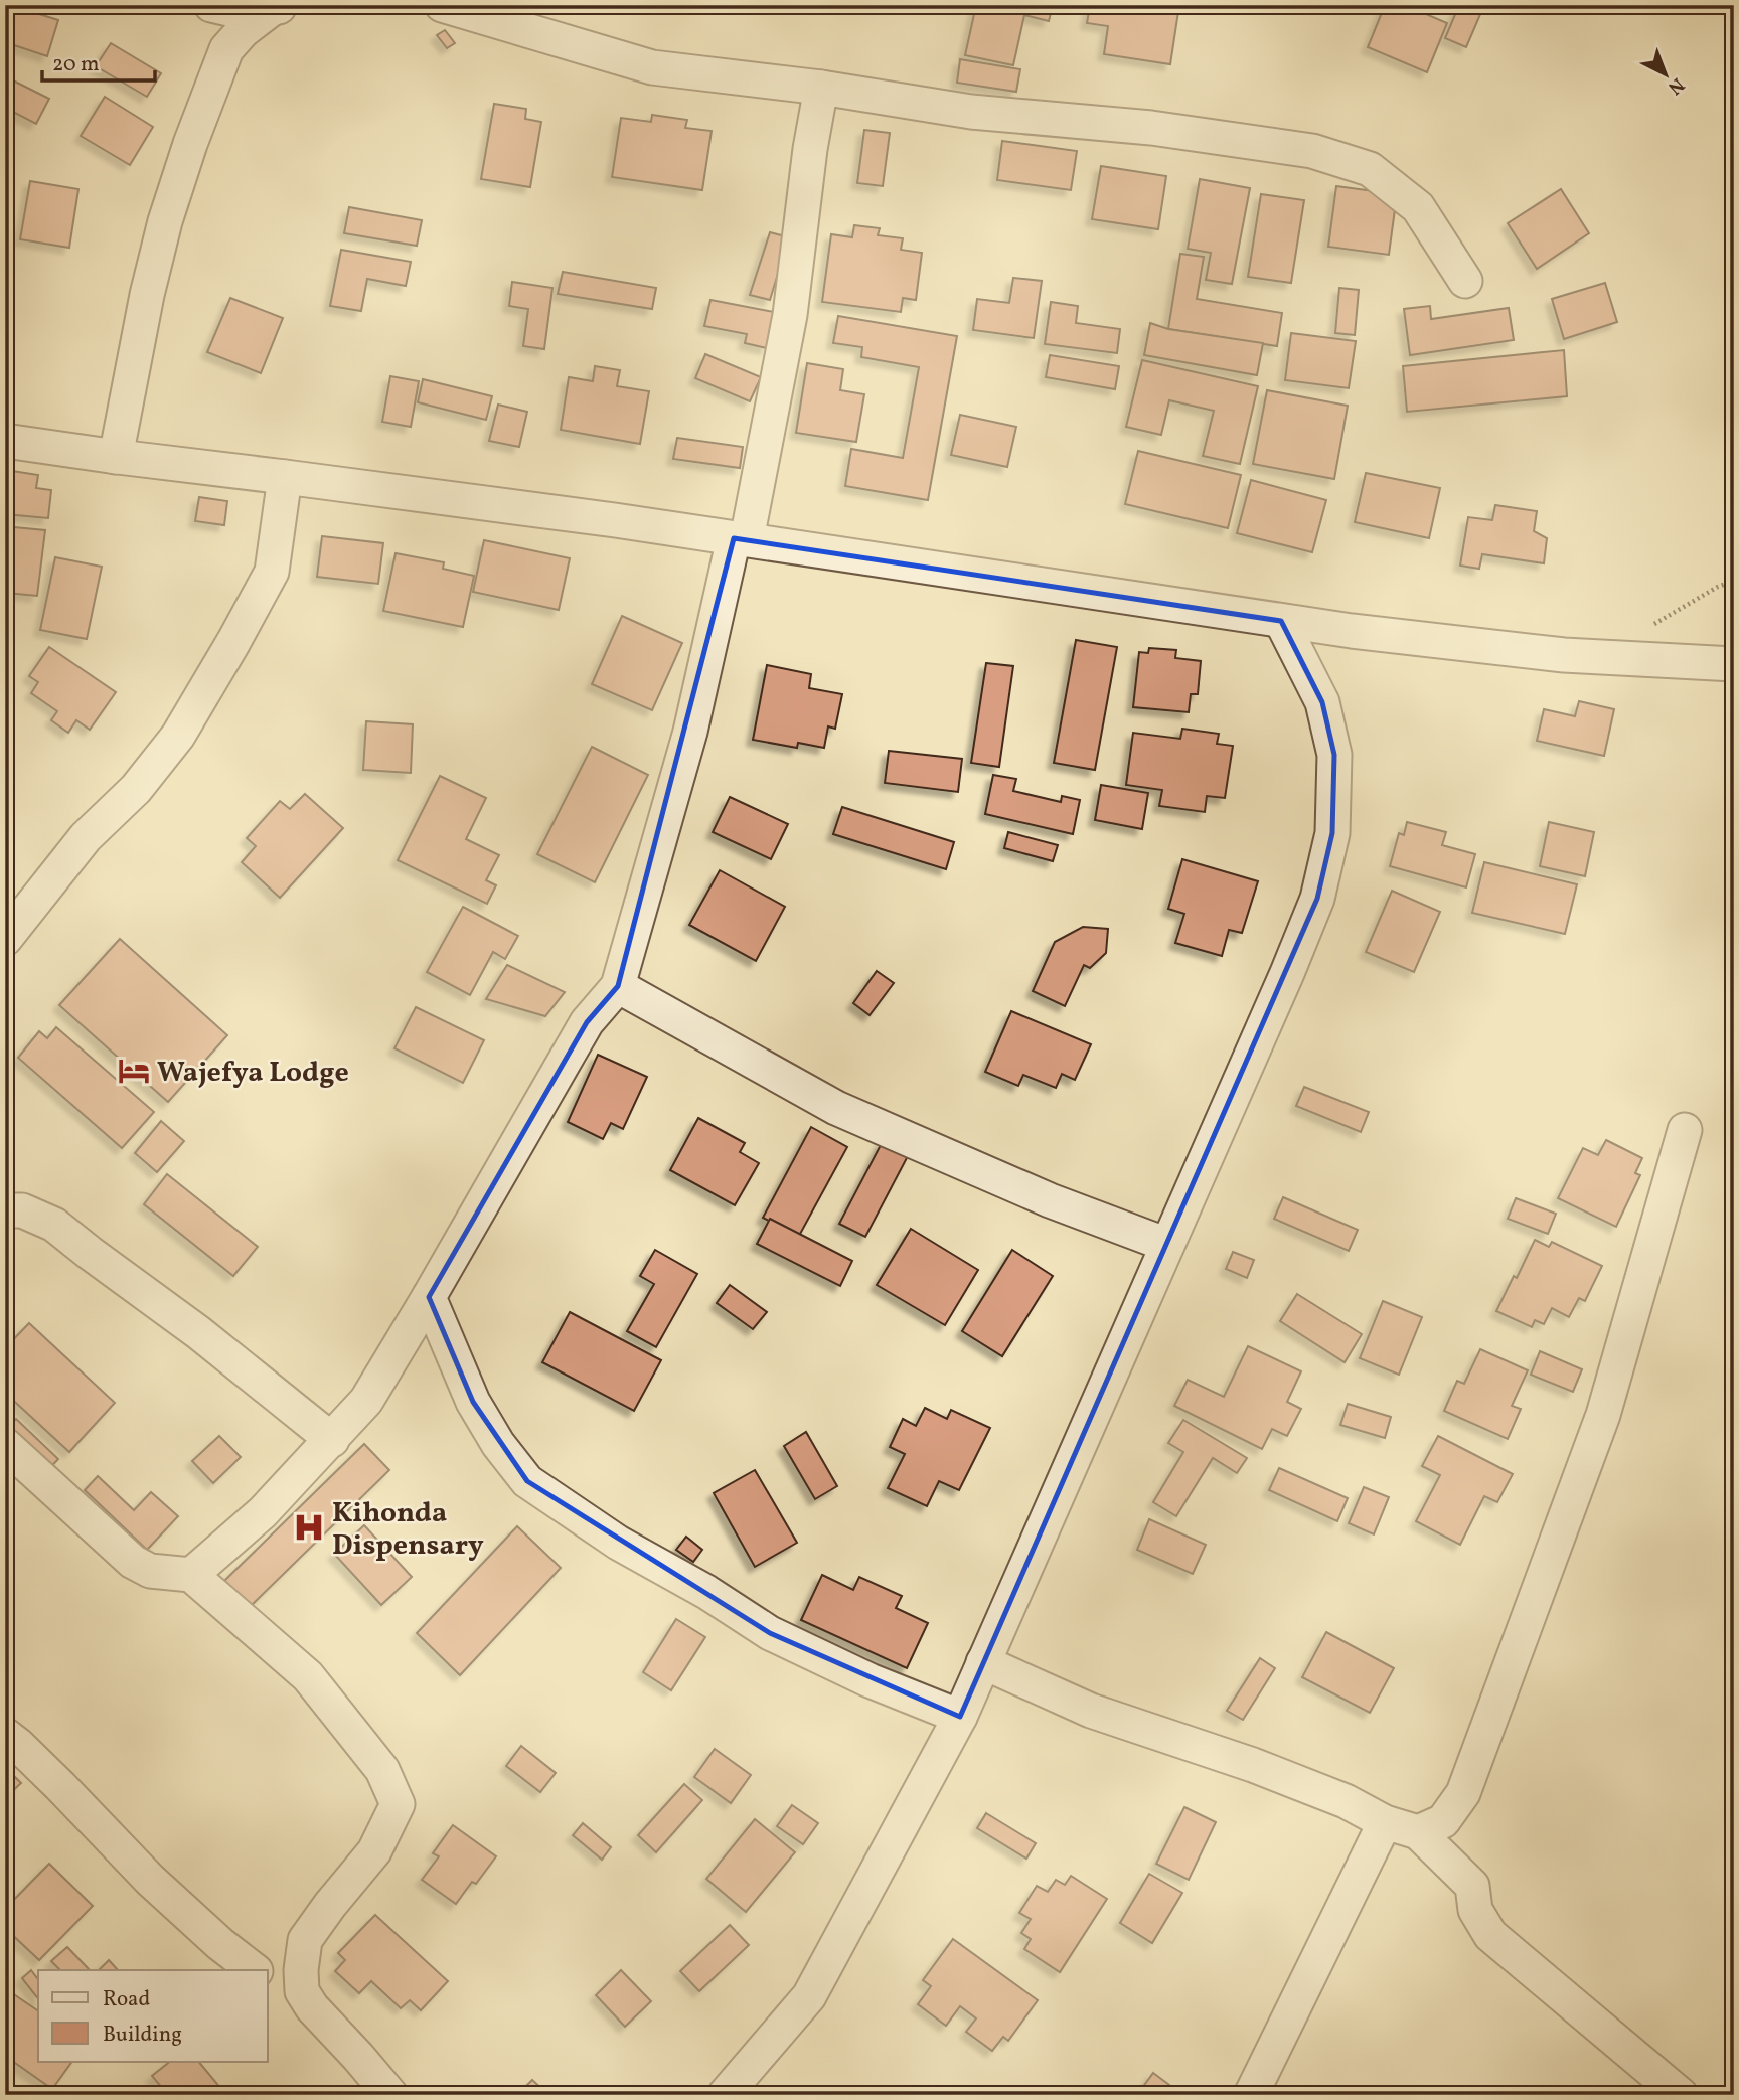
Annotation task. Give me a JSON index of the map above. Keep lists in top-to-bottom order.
{
  "places": {
    "hotel": ["Wajefya Lodge"],
    "hospital": ["Kihonda Dispensary"]
  },
  "legend": ["Road", "Building"],
  "scale_bar": "20 m",
  "north": "bottom right"
}
